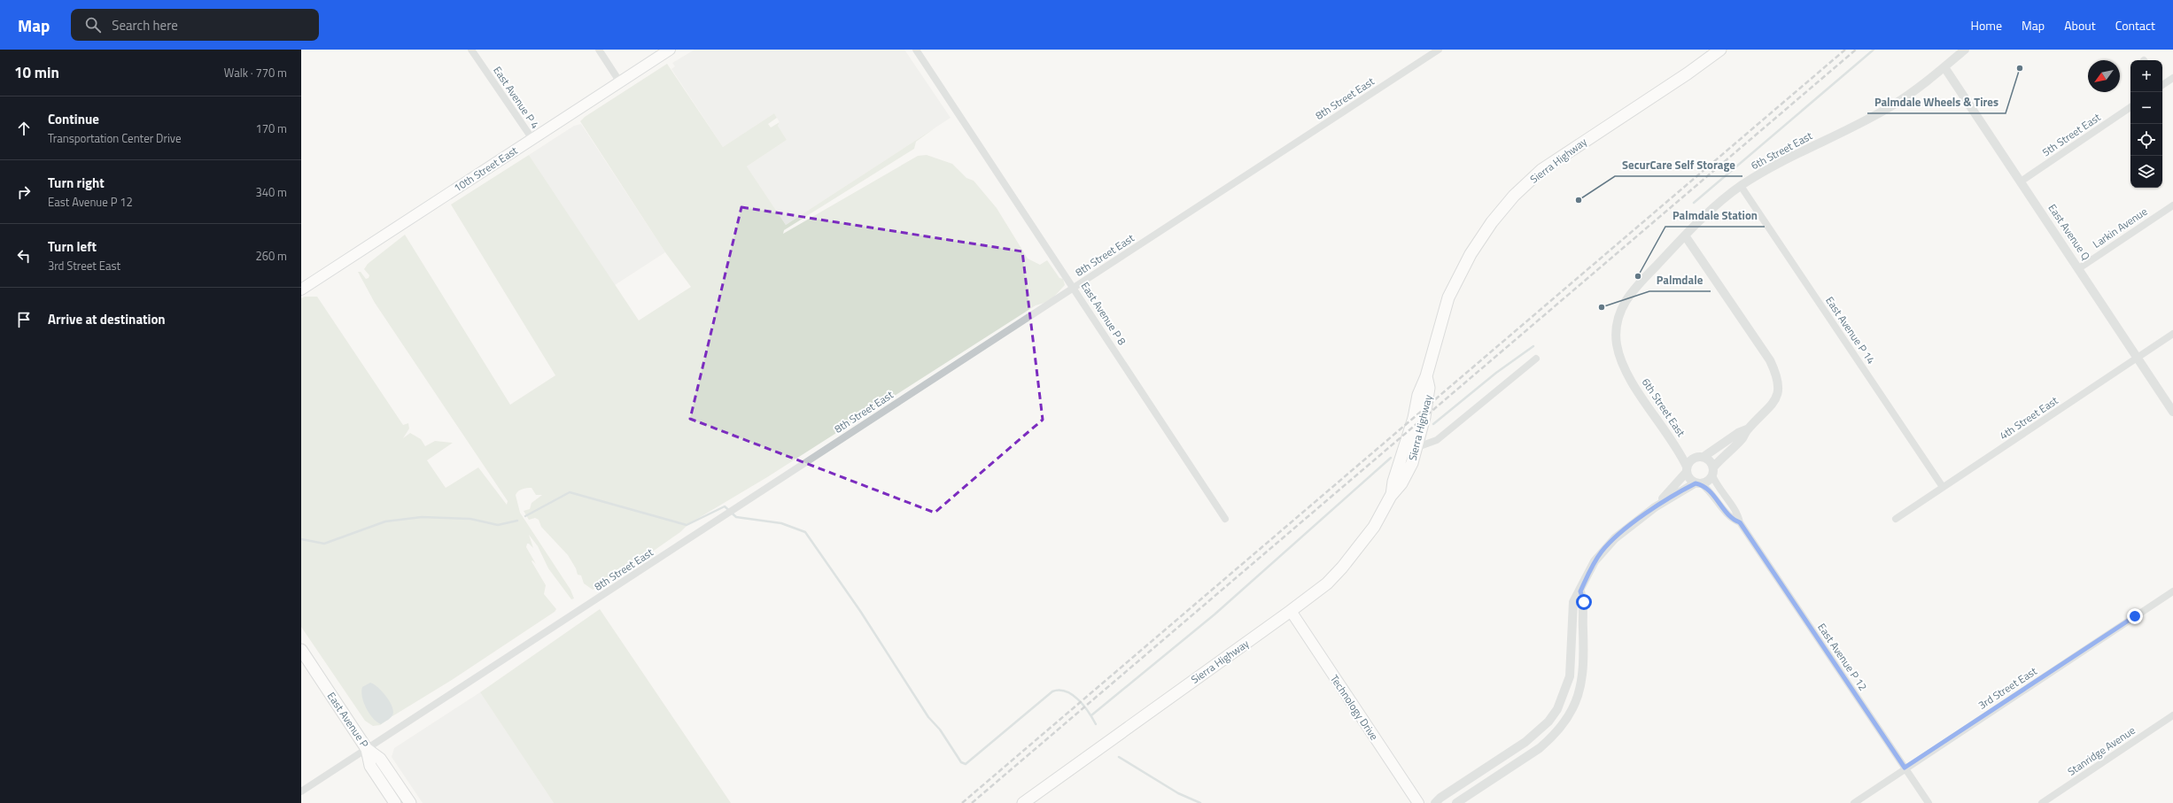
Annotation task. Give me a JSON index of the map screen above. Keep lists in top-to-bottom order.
{
  "streets": {
    "main road": [
      "Sierra Highway",
      "10th Street East",
      "Technology Drive",
      "East Avenue P"
    ],
    "street": [
      "East Avenue P 4",
      "8th Street East",
      "5th Street East",
      "6th Street East",
      "Larkin Avenue",
      "East Avenue Q",
      "East Avenue P 8",
      "East Avenue P 14",
      "4th Street East",
      "East Avenue P 12",
      "3rd Street East",
      "Stanridge Avenue"
    ]
  },
  "crossings": [
    ["East Avenue P 4", "10th Street East"],
    ["8th Street East", "East Avenue P 8"],
    ["8th Street East", "East Avenue P"],
    ["5th Street East", "East Avenue Q"],
    ["6th Street East", "East Avenue Q"],
    ["6th Street East", "East Avenue P 14"],
    ["6th Street East", "East Avenue P 12"],
    ["Sierra Highway", "Technology Drive"],
    ["Larkin Avenue", "East Avenue Q"],
    ["East Avenue Q", "4th Street East"],
    ["East Avenue P 14", "4th Street East"],
    ["East Avenue P 12", "3rd Street East"]
  ],
  "places": [
    "Palmdale Wheels & Tires",
    "SecurCare Self Storage",
    "Palmdale Station",
    "Palmdale"
  ],
  "north": "bottom left",
  "page": {
    "header": "Map",
    "search": "Search here",
    "nav": [
      "Home",
      "Map",
      "About",
      "Contact"
    ],
    "heading": ["10 min", "Walk · 770 m"],
    "map_buttons": ["+", "−"],
    "list": [
      ["Continue", "Transportation Center Drive", "170 m"],
      ["Turn right", "East Avenue P 12", "340 m"],
      ["Turn left", "3rd Street East", "260 m"],
      "Arrive at destination"
    ]
  }
}
